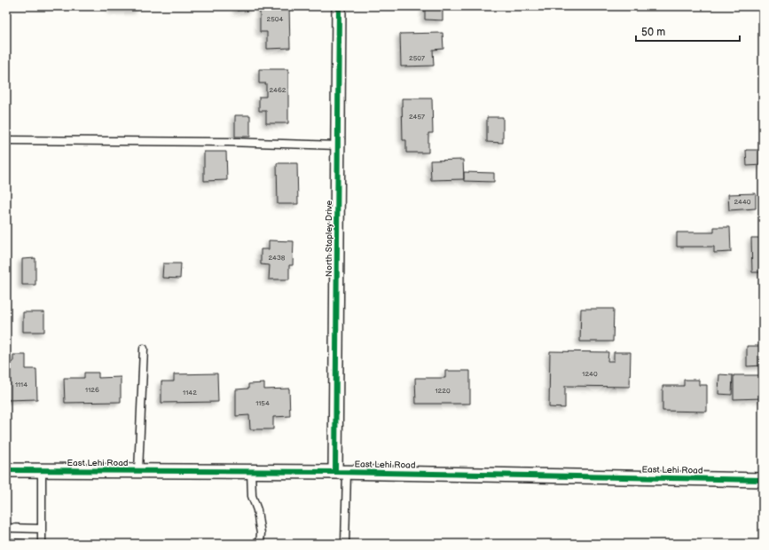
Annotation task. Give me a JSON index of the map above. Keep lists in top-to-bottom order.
{
  "streets": {
    "street": ["North Stapley Drive", "East Lehi Road"]
  },
  "crossings": [
    ["North Stapley Drive", "East Lehi Road"]
  ],
  "house_numbers": [
    "2504",
    "2507",
    "2462",
    "2457",
    "2440",
    "2438",
    "1240",
    "1114",
    "1126",
    "1220",
    "1142",
    "1154"
  ],
  "scale_bar": "50 m"
}
